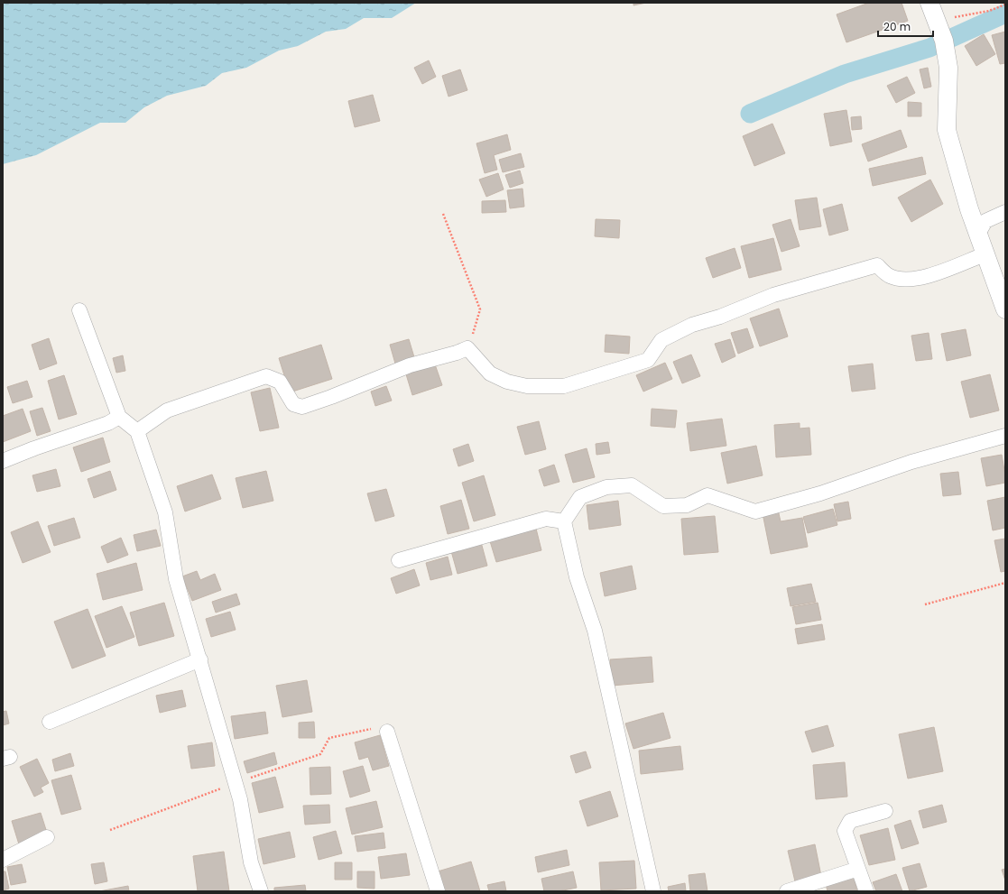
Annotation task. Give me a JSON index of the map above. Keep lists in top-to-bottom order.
{
  "scale_bar": "20 m"
}
